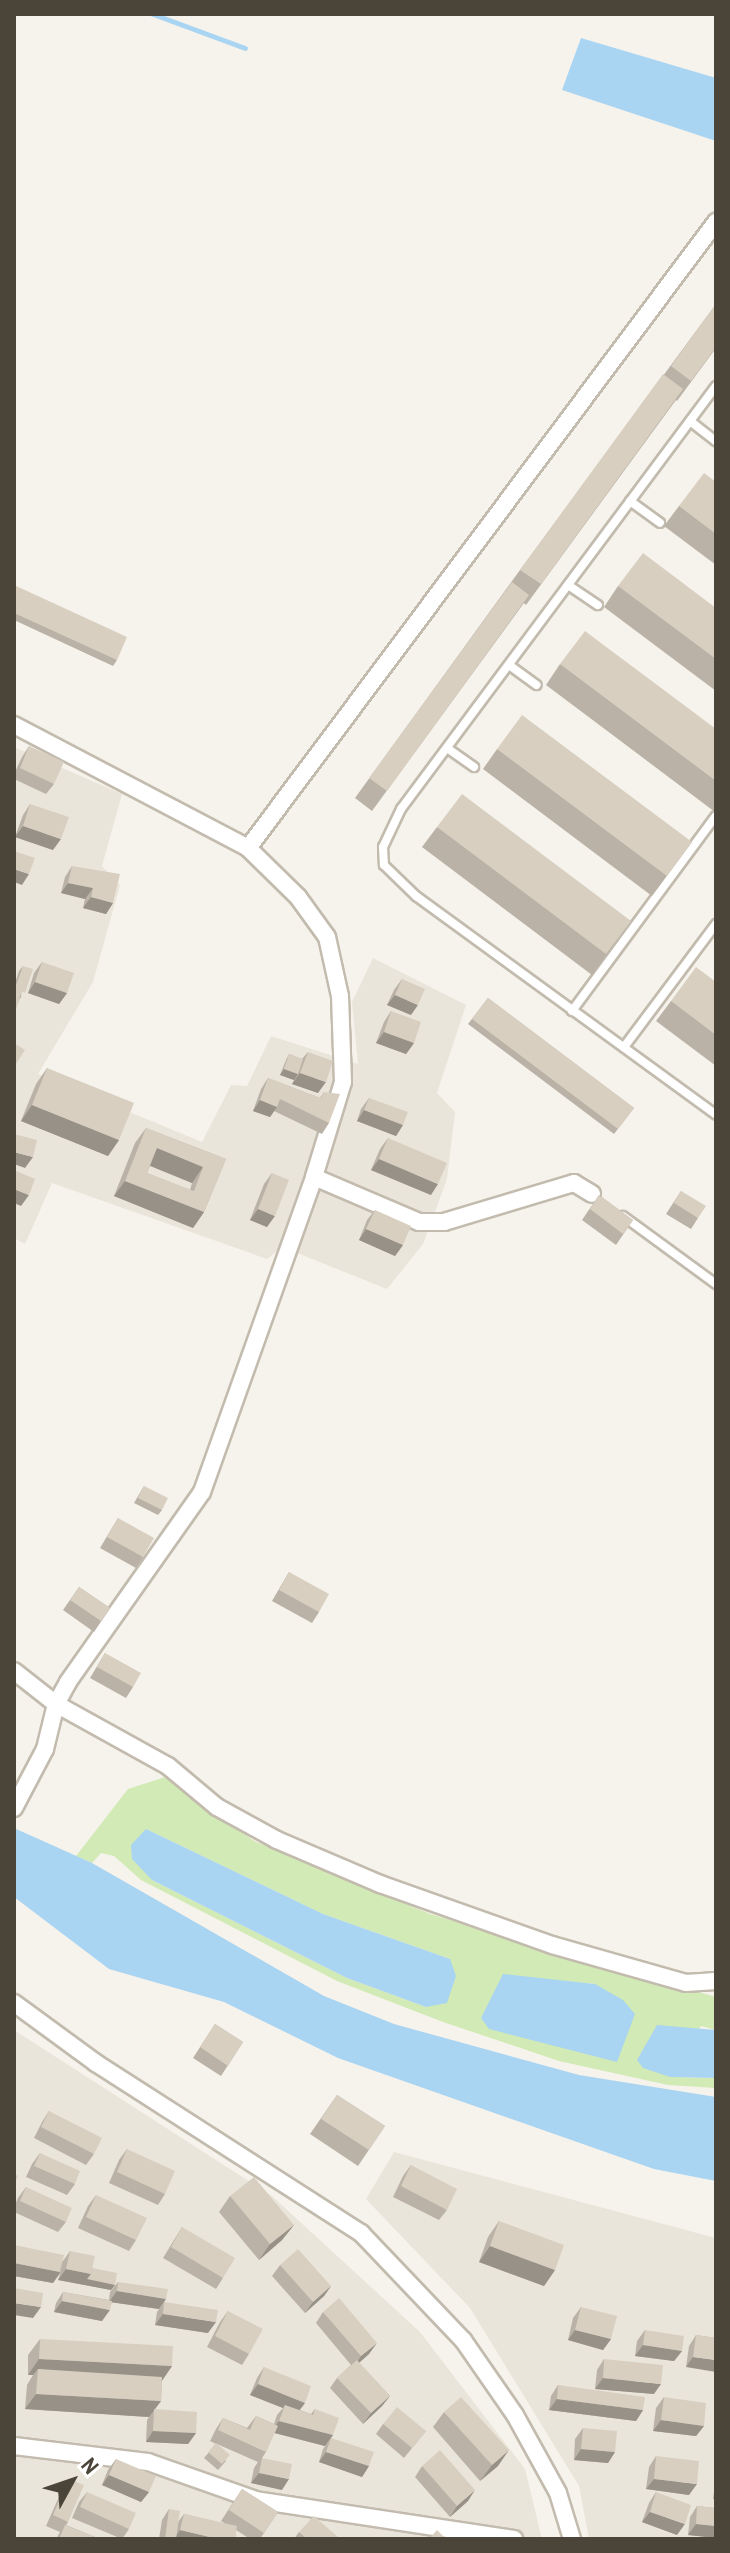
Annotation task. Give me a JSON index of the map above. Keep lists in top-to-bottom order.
{
  "north": "top right"
}
